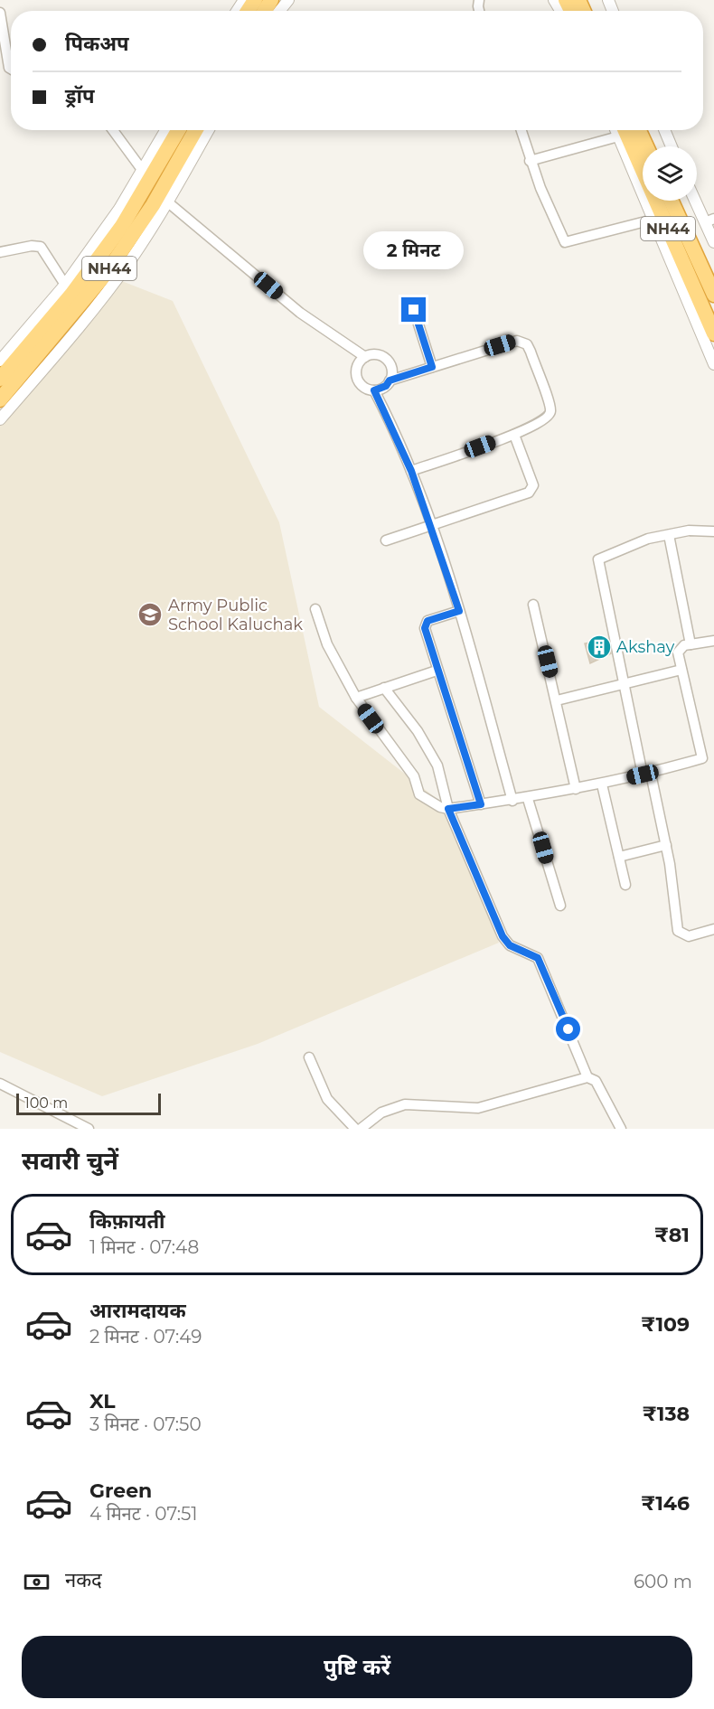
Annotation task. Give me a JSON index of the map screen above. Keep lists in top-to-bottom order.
{
  "streets": {
    "highway": ["NH44"]
  },
  "places": {
    "school or university": ["Army Public School Kaluchak"],
    "building": ["Akshay"]
  },
  "scale_bar": "100 m",
  "page": {
    "banner": ["पिकअप", "ड्रॉप"],
    "bubble": "2 मिनट",
    "scale": "100 m",
    "heading": "सवारी चुनें",
    "list": [
      {
        "name": "किफ़ायती",
        "note": "1 मिनट · 07:48",
        "value": "₹81"
      },
      {
        "name": "आरामदायक",
        "note": "2 मिनट · 07:49",
        "value": "₹109"
      },
      {
        "name": "XL",
        "note": "3 मिनट · 07:50",
        "value": "₹138"
      },
      {
        "name": "Green",
        "note": "4 मिनट · 07:51",
        "value": "₹146"
      }
    ],
    "pay": ["नकद", "600 m"],
    "buttons": "पुष्टि करें"
  }
}
